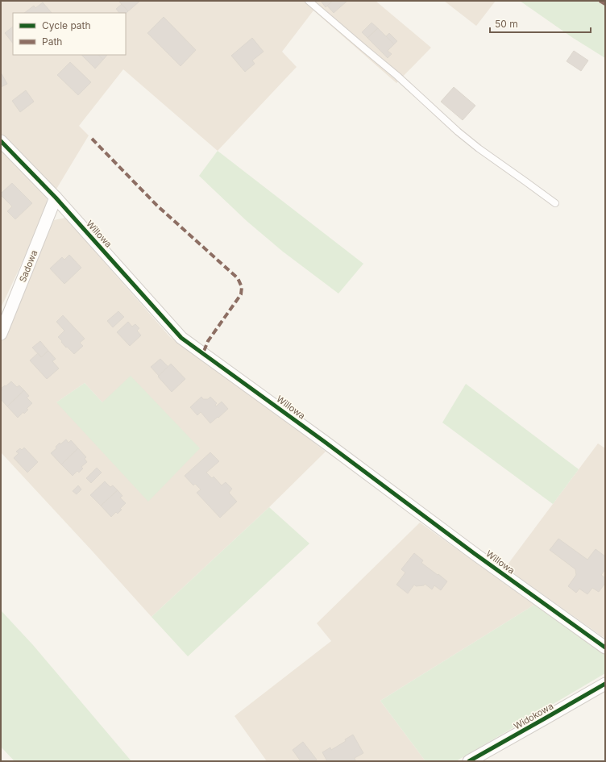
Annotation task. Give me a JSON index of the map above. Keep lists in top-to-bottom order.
{
  "streets": {
    "street": ["Willowa", "Sadowa", "Widokowa"]
  },
  "crossings": [
    ["Willowa", "Sadowa"]
  ],
  "legend": ["Cycle path", "Path"],
  "scale_bar": "50 m"
}
